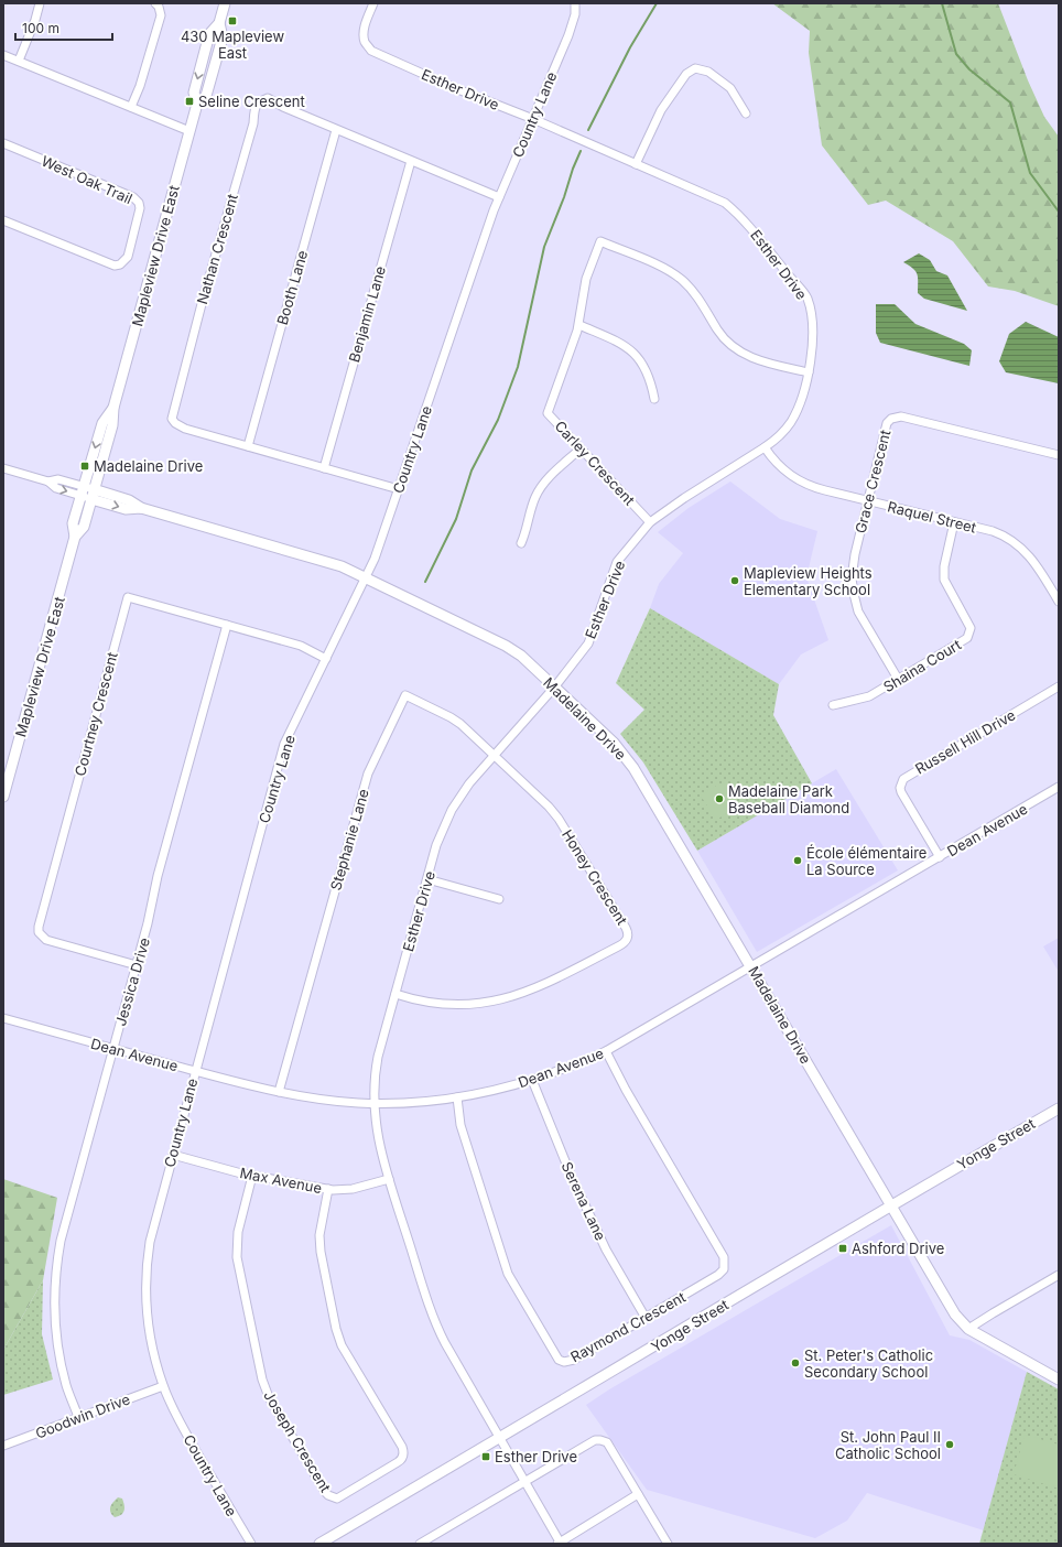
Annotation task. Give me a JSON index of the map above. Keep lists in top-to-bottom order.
{
  "streets": {
    "main road": ["Mapleview Drive East", "Madelaine Drive", "Yonge Street"],
    "street": [
      "Esther Drive",
      "Country Lane",
      "West Oak Trail",
      "Nathan Crescent",
      "Booth Lane",
      "Benjamin Lane",
      "Carley Crescent",
      "Grace Crescent",
      "Raquel Street",
      "Shaina Court",
      "Courtney Crescent",
      "Russell Hill Drive",
      "Dean Avenue",
      "Stephanie Lane",
      "Honey Crescent",
      "Jessica Drive",
      "Max Avenue",
      "Serena Lane",
      "Raymond Crescent",
      "Goodwin Drive",
      "Joseph Crescent"
    ]
  },
  "crossings": [
    ["Esther Drive", "Country Lane"],
    ["Esther Drive", "Carley Crescent"],
    ["Esther Drive", "Raquel Street"],
    ["Esther Drive", "Madelaine Drive"],
    ["Esther Drive", "Dean Avenue"],
    ["Esther Drive", "Stephanie Lane"],
    ["Esther Drive", "Honey Crescent"],
    ["Esther Drive", "Yonge Street"],
    ["Esther Drive", "Max Avenue"],
    ["Country Lane", "Nathan Crescent"],
    ["Country Lane", "Courtney Crescent"],
    ["Country Lane", "Madelaine Drive"],
    ["Country Lane", "Dean Avenue"],
    ["Country Lane", "Max Avenue"],
    ["Country Lane", "Goodwin Drive"],
    ["Nathan Crescent", "Booth Lane"],
    ["Nathan Crescent", "Benjamin Lane"],
    ["Mapleview Drive East", "Madelaine Drive"],
    ["Grace Crescent", "Raquel Street"],
    ["Grace Crescent", "Shaina Court"],
    ["Raquel Street", "Shaina Court"],
    ["Courtney Crescent", "Jessica Drive"],
    ["Madelaine Drive", "Dean Avenue"],
    ["Madelaine Drive", "Yonge Street"],
    ["Russell Hill Drive", "Dean Avenue"],
    ["Dean Avenue", "Stephanie Lane"],
    ["Dean Avenue", "Jessica Drive"],
    ["Dean Avenue", "Serena Lane"],
    ["Dean Avenue", "Raymond Crescent"],
    ["Stephanie Lane", "Honey Crescent"],
    ["Jessica Drive", "Goodwin Drive"],
    ["Max Avenue", "Joseph Crescent"],
    ["Serena Lane", "Raymond Crescent"]
  ],
  "places": {
    "transit": [
      "430 Mapleview East",
      "Seline Crescent",
      "Madelaine Drive",
      "Ashford Drive",
      "Esther Drive"
    ],
    "other": [
      "Mapleview Heights Elementary School",
      "Madelaine Park Baseball Diamond",
      "École élémentaire La Source",
      "St. Peter's Catholic Secondary School",
      "St. John Paul II Catholic School"
    ]
  },
  "scale_bar": "100 m"
}
